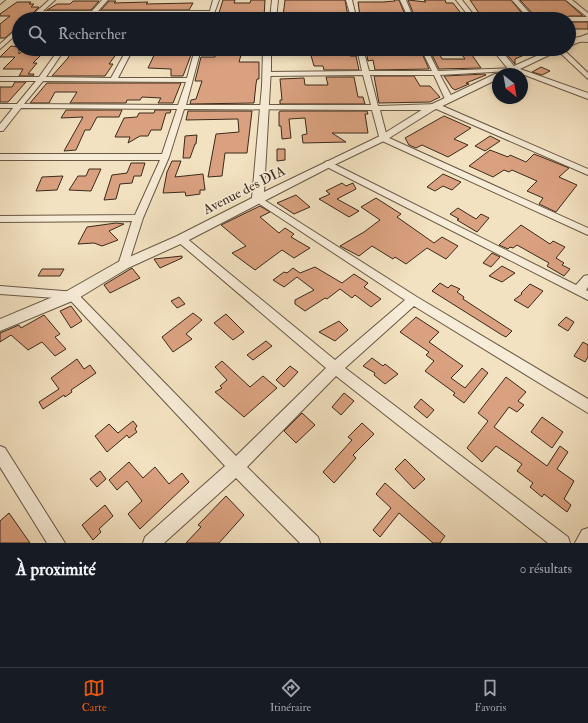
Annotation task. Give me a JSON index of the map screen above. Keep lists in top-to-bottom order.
{
  "streets": {
    "street": ["Avenue des DIA"]
  },
  "north": "bottom right",
  "page": {
    "search": "Rechercher",
    "heading": ["À proximité", "0 résultats"],
    "nav": ["Carte", "Itinéraire", "Favoris"]
  }
}
